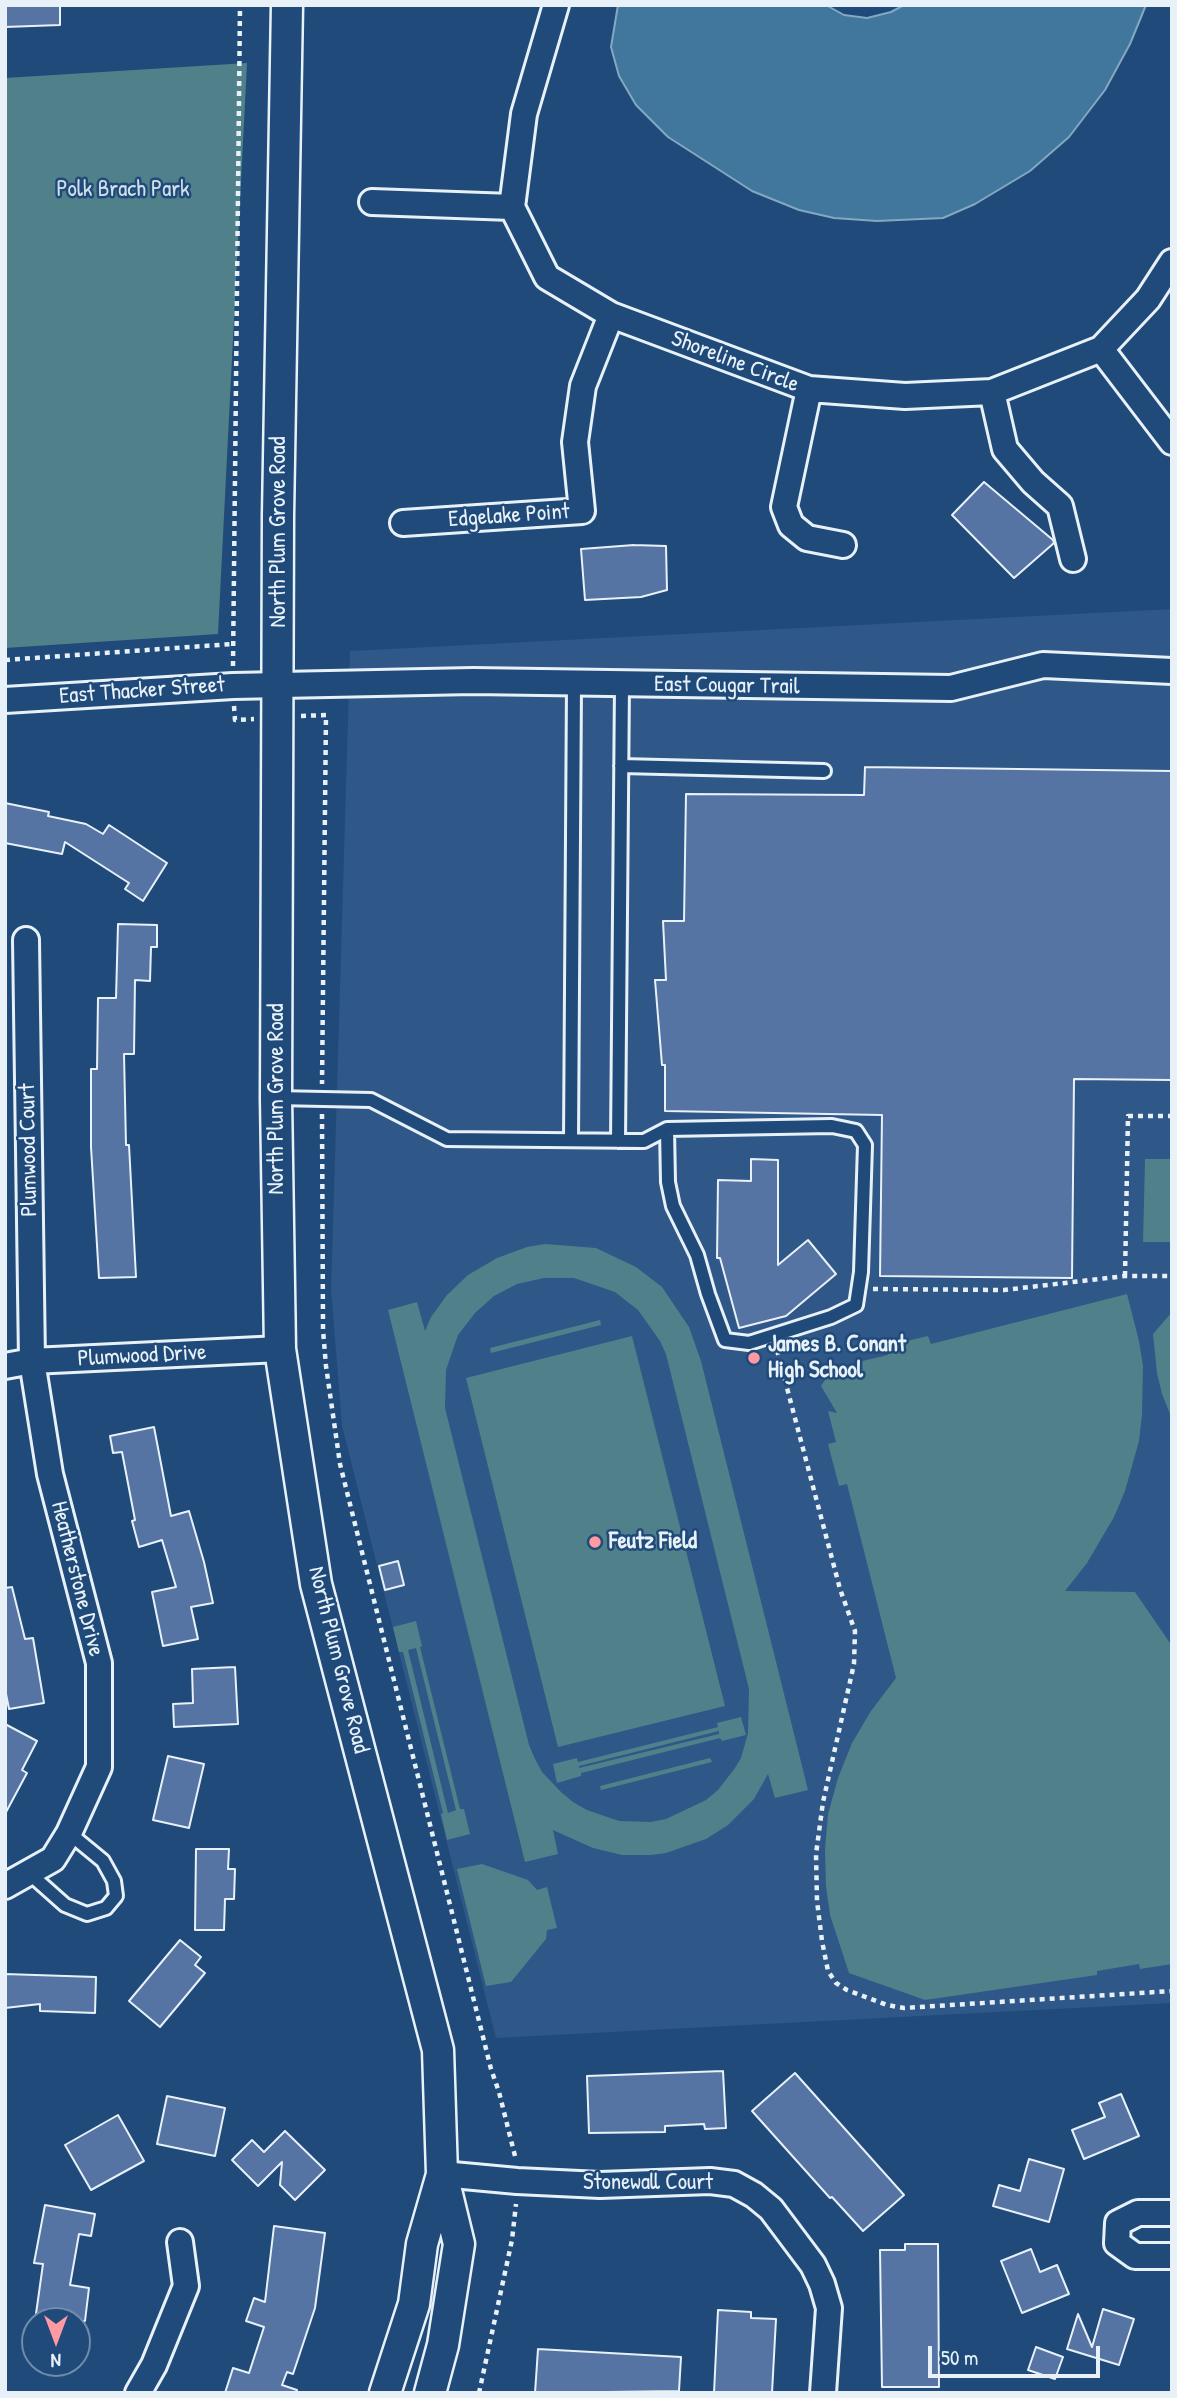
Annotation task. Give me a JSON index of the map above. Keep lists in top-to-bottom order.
{
  "streets": {
    "street": [
      "Shoreline Circle",
      "Edgelake Point",
      "North Plum Grove Road",
      "East Cougar Trail",
      "East Thacker Street",
      "Plumwood Court",
      "Plumwood Drive",
      "Heatherstone Drive",
      "Stonewall Court"
    ]
  },
  "crossings": [
    ["Shoreline Circle", "Edgelake Point"],
    ["North Plum Grove Road", "East Cougar Trail"],
    ["North Plum Grove Road", "East Thacker Street"],
    ["North Plum Grove Road", "Plumwood Drive"],
    ["North Plum Grove Road", "Stonewall Court"],
    ["East Cougar Trail", "East Thacker Street"],
    ["Plumwood Court", "Plumwood Drive"],
    ["Plumwood Court", "Heatherstone Drive"],
    ["Plumwood Drive", "Heatherstone Drive"]
  ],
  "parks": ["Polk Brach Park"],
  "places": ["James B. Conant High School", "Feutz Field"],
  "scale_bar": "50 m",
  "north": "bottom"
}
